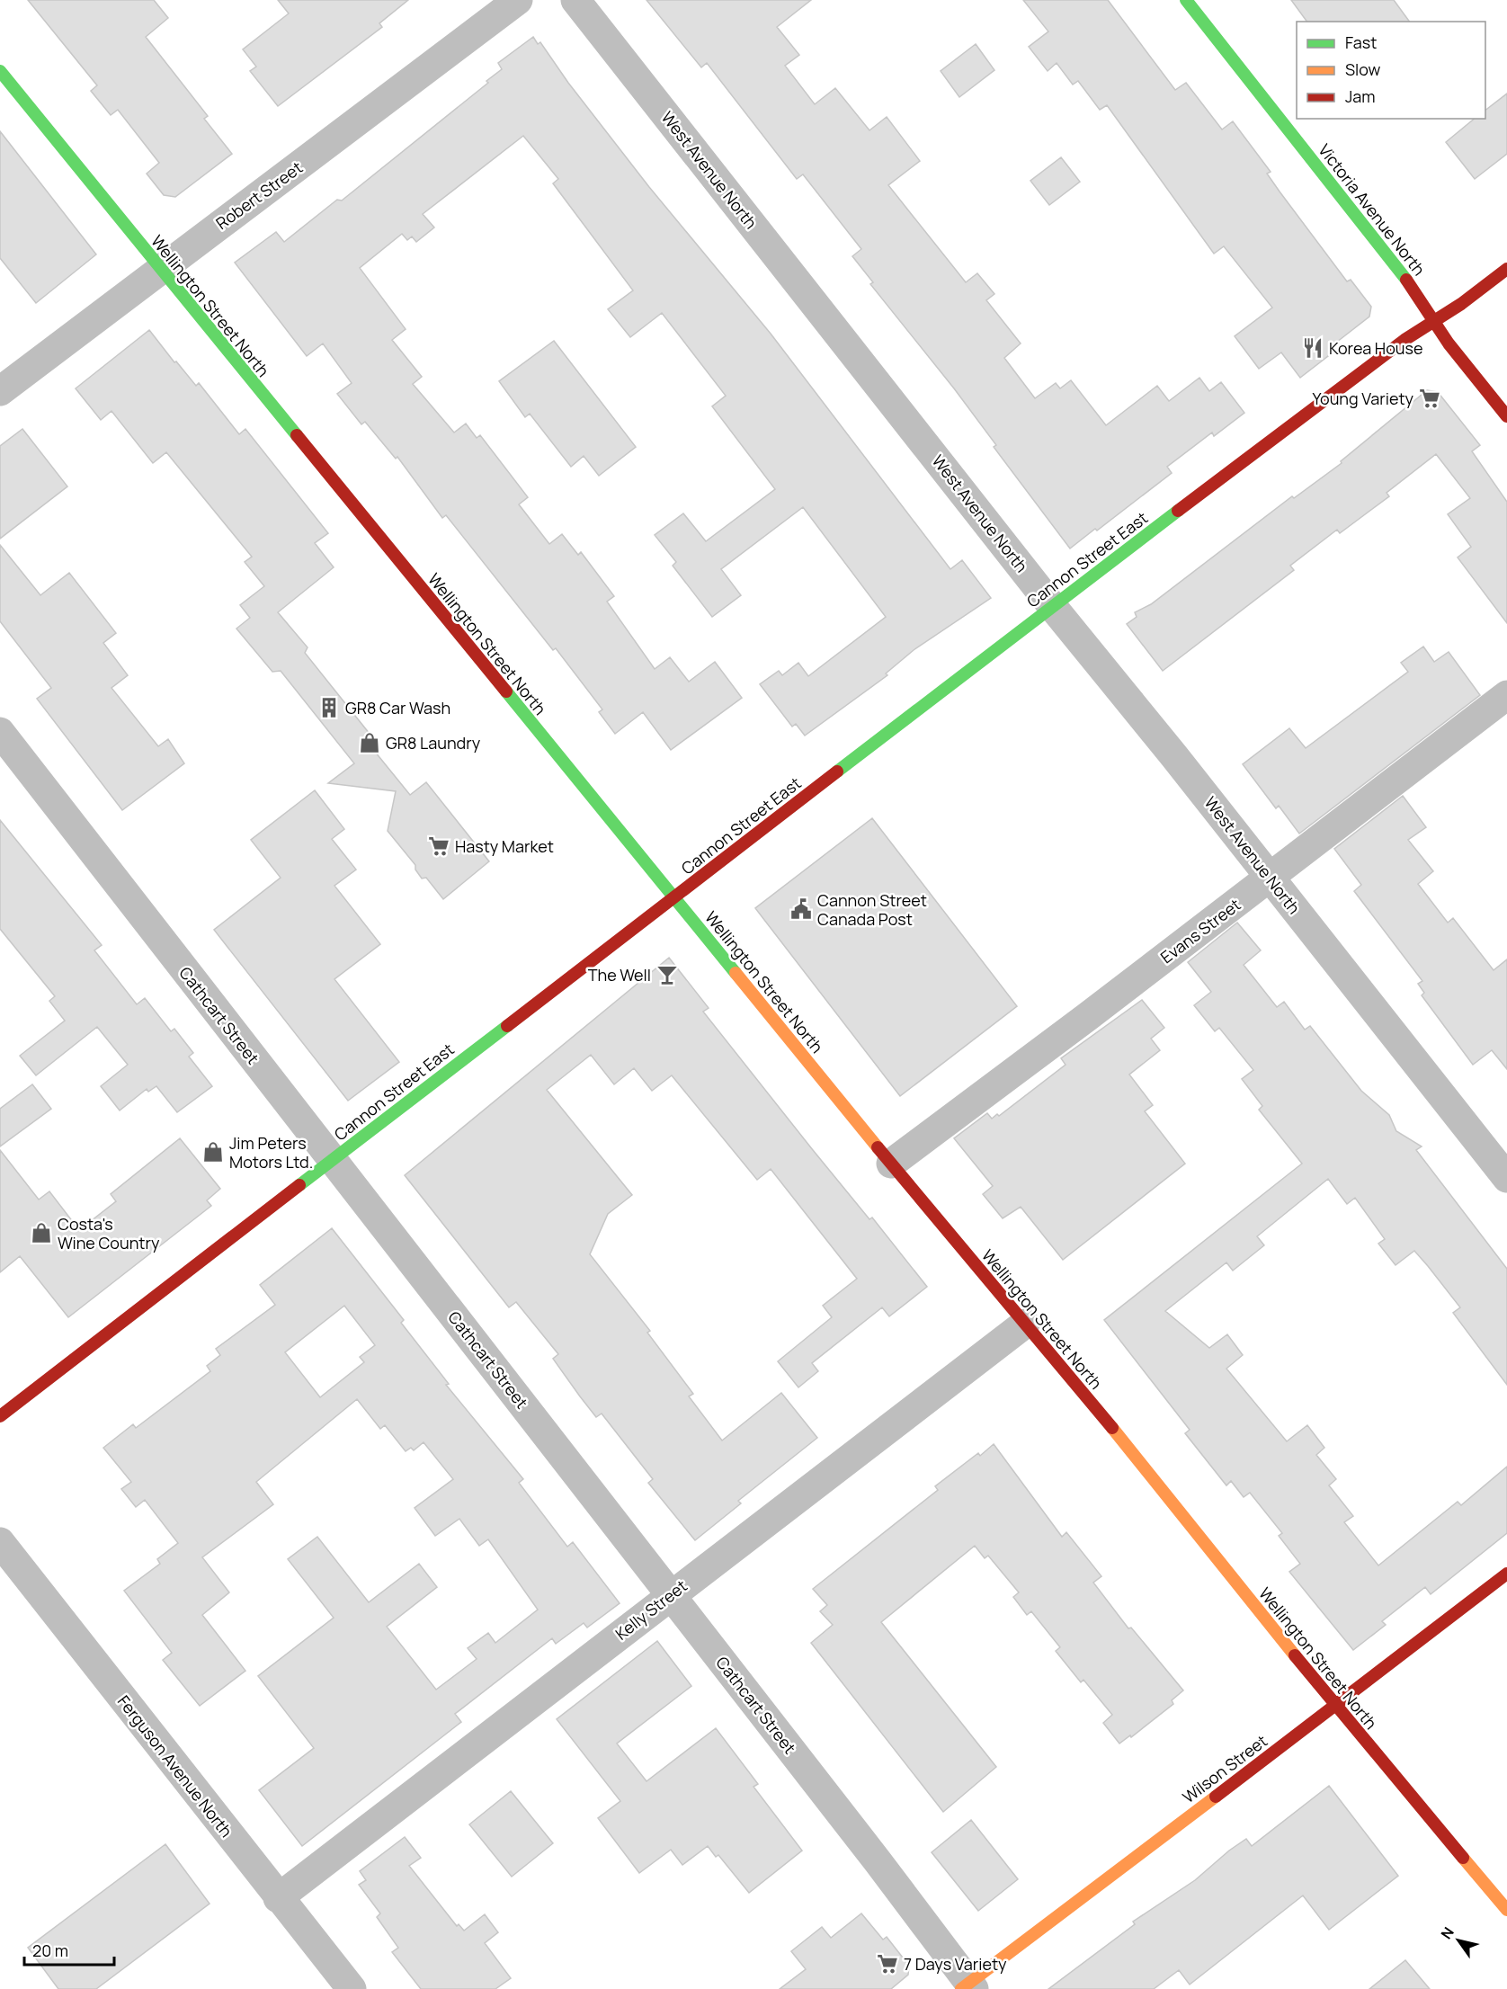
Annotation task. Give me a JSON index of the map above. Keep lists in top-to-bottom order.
{
  "streets": {
    "main road": [
      "Victoria Avenue North",
      "Wellington Street North",
      "Cannon Street East",
      "Wilson Street"
    ],
    "street": [
      "West Avenue North",
      "Robert Street",
      "Evans Street",
      "Cathcart Street",
      "Kelly Street",
      "Ferguson Avenue North"
    ]
  },
  "crossings": [
    ["West Avenue North", "Cannon Street East"],
    ["West Avenue North", "Evans Street"],
    ["Robert Street", "Wellington Street North"],
    ["Victoria Avenue North", "Cannon Street East"],
    ["Wellington Street North", "Cannon Street East"],
    ["Wellington Street North", "Evans Street"],
    ["Wellington Street North", "Kelly Street"],
    ["Wellington Street North", "Wilson Street"],
    ["Cannon Street East", "Cathcart Street"],
    ["Cathcart Street", "Kelly Street"],
    ["Cathcart Street", "Wilson Street"],
    ["Kelly Street", "Ferguson Avenue North"]
  ],
  "places": {
    "restaurant": ["Korea House"],
    "supermarket": ["Young Variety", "Hasty Market", "7 Days Variety"],
    "building": ["GR8 Car Wash"],
    "shop": ["GR8 Laundry", "Jim Peters Motors Ltd.", "Costa's Wine Country"],
    "public building": ["Cannon Street Canada Post"],
    "bar": ["The Well"]
  },
  "legend": ["Fast", "Slow", "Jam"],
  "scale_bar": "20 m",
  "north": "top left"
}
